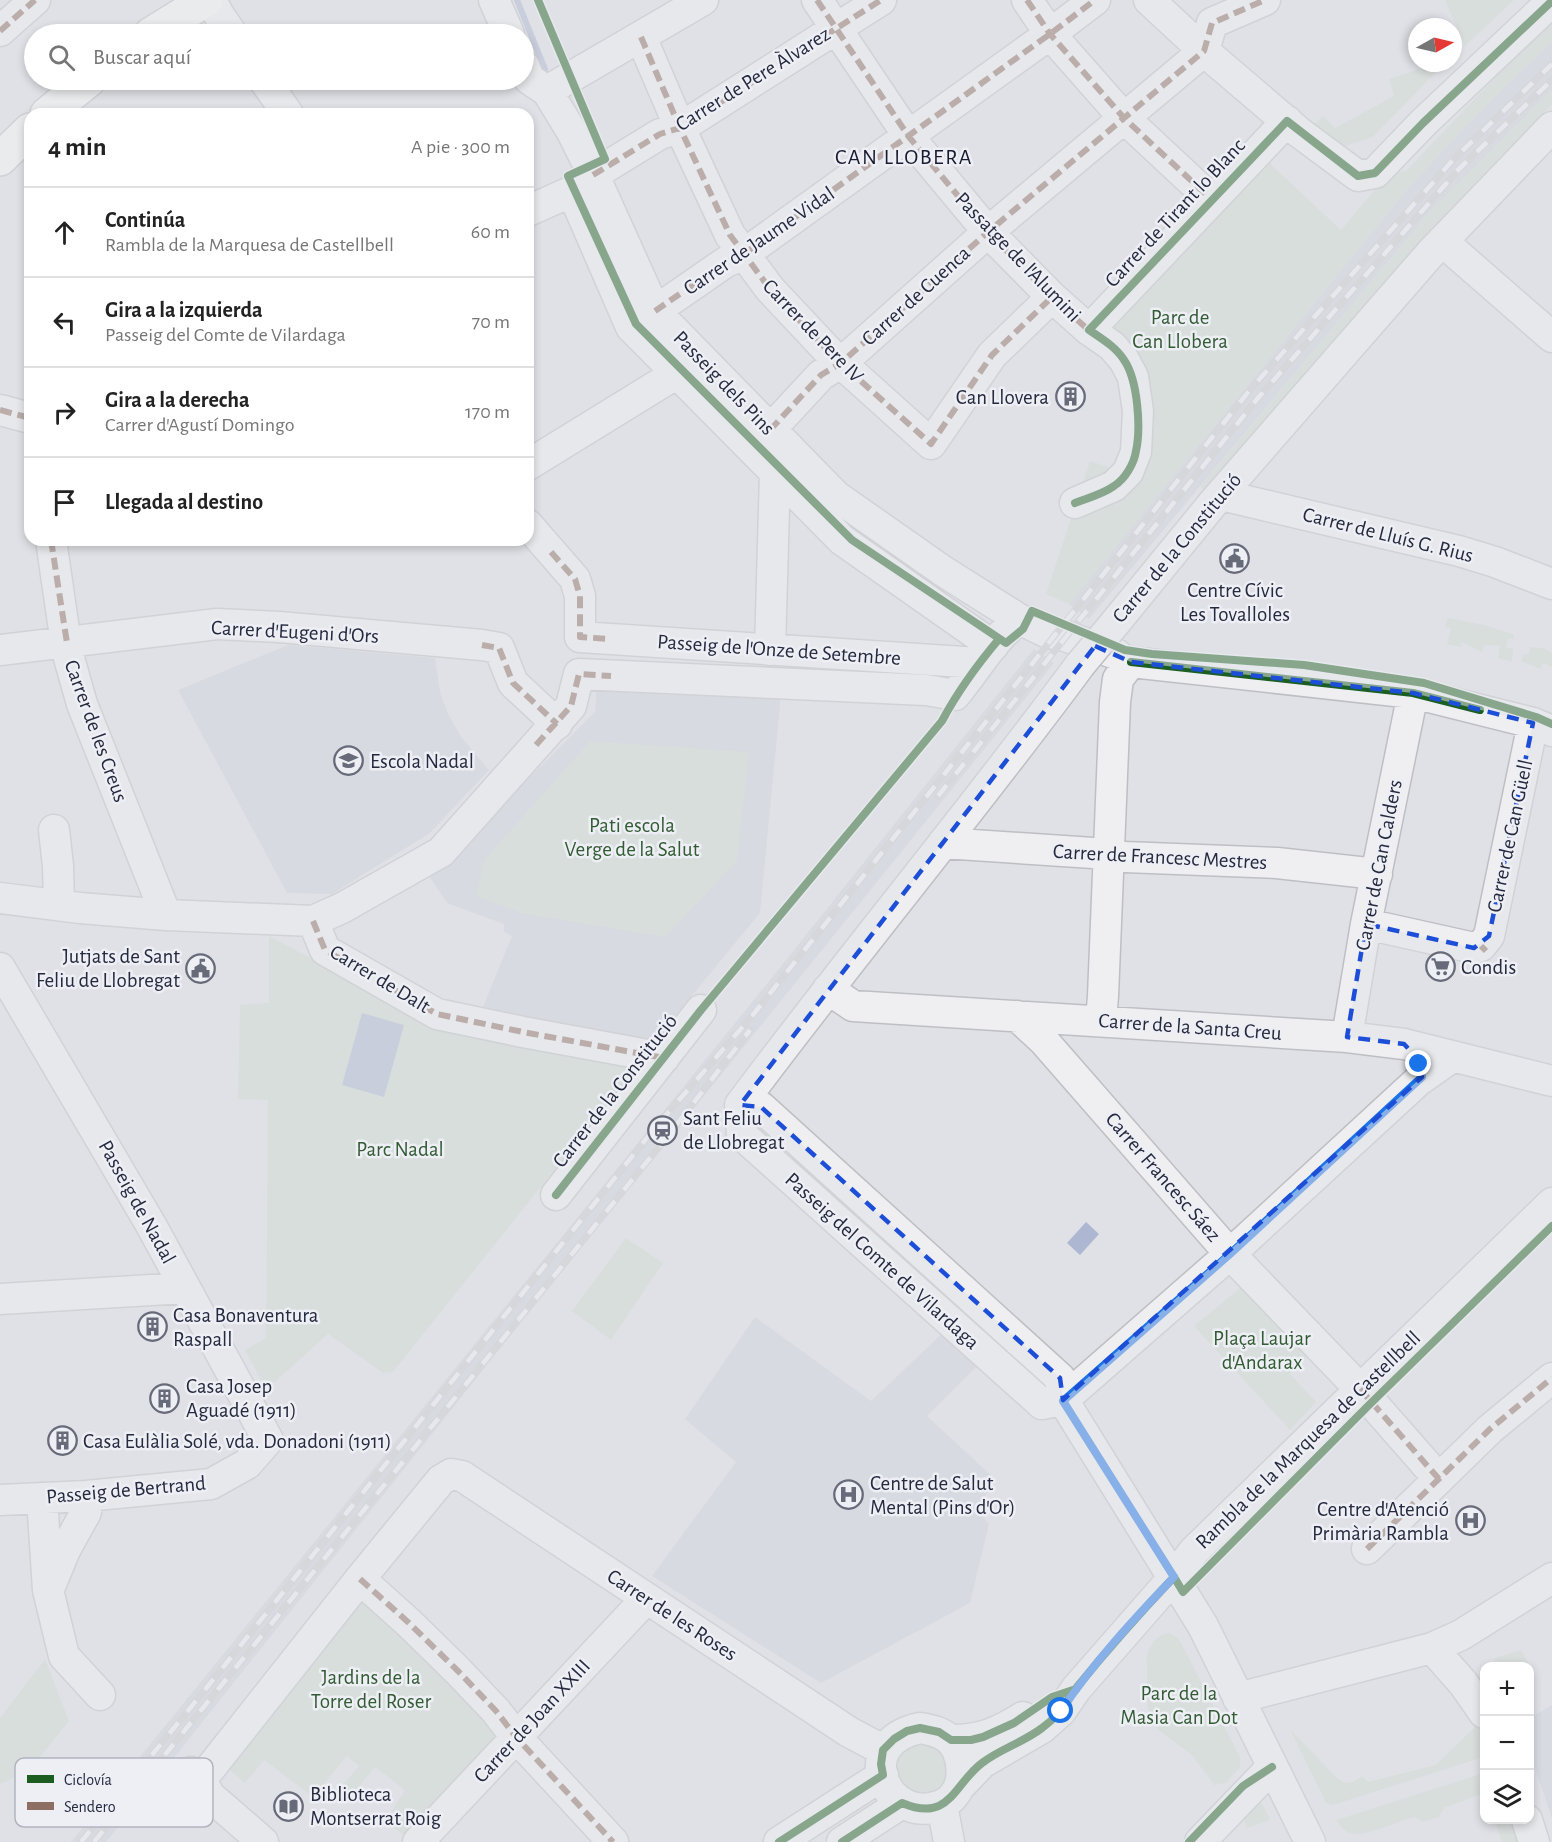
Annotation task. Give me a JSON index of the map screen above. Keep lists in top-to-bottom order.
{
  "streets": {
    "street": [
      "Carrer de Pere Àlvarez",
      "Carrer de Tirant lo Blanc",
      "Carrer de Jaume Vidal",
      "Passatge de l'Alumini",
      "Carrer de Cuenca",
      "Carrer de Pere IV",
      "Passeig dels Pins",
      "Carrer de Lluís G. Rius",
      "Carrer de la Constitució",
      "Carrer d'Eugeni d'Ors",
      "Passeig de l'Onze de Setembre",
      "Carrer de les Creus",
      "Carrer de Can Güell",
      "Carrer de Francesc Mestres",
      "Carrer de Can Calders",
      "Carrer de Dalt",
      "Carrer de la Santa Creu",
      "Carrer Francesc Sáez",
      "Passeig de Nadal",
      "Passeig del Comte de Vilardaga",
      "Rambla de la Marquesa de Castellbell",
      "Passeig de Bertrand",
      "Carrer de les Roses",
      "Carrer de Joan XXIII"
    ]
  },
  "crossings": [
    ["Carrer de Pere Àlvarez", "Passatge de l'Alumini"],
    ["Carrer de Pere Àlvarez", "Carrer de Pere IV"],
    ["Carrer de Pere Àlvarez", "Passeig dels Pins"],
    ["Carrer de Tirant lo Blanc", "Passatge de l'Alumini"],
    ["Carrer de Jaume Vidal", "Passatge de l'Alumini"],
    ["Carrer de Jaume Vidal", "Carrer de Pere IV"],
    ["Carrer de Jaume Vidal", "Passeig dels Pins"],
    ["Passatge de l'Alumini", "Carrer de Cuenca"],
    ["Passatge de l'Alumini", "Carrer de Pere IV"],
    ["Carrer de Cuenca", "Carrer de Pere IV"],
    ["Carrer de Cuenca", "Passeig dels Pins"],
    ["Passeig dels Pins", "Passeig de l'Onze de Setembre"],
    ["Passeig dels Pins", "Carrer de Can Güell"],
    ["Passeig dels Pins", "Carrer de Can Calders"],
    ["Carrer de Lluís G. Rius", "Carrer de la Constitució"],
    ["Carrer de la Constitució", "Carrer de Francesc Mestres"],
    ["Carrer de la Constitució", "Carrer de Dalt"],
    ["Carrer de la Constitució", "Carrer de la Santa Creu"],
    ["Carrer de la Constitució", "Passeig del Comte de Vilardaga"],
    ["Carrer d'Eugeni d'Ors", "Passeig de l'Onze de Setembre"],
    ["Carrer d'Eugeni d'Ors", "Carrer de les Creus"],
    ["Carrer de les Creus", "Carrer de Dalt"],
    ["Carrer de Can Güell", "Carrer de Can Calders"],
    ["Carrer de Francesc Mestres", "Carrer de Can Calders"],
    ["Carrer de Can Calders", "Carrer de la Santa Creu"],
    ["Carrer de la Santa Creu", "Carrer Francesc Sáez"],
    ["Carrer Francesc Sáez", "Rambla de la Marquesa de Castellbell"],
    ["Passeig de Nadal", "Passeig de Bertrand"],
    ["Rambla de la Marquesa de Castellbell", "Carrer de les Roses"],
    ["Carrer de les Roses", "Carrer de Joan XXIII"]
  ],
  "districts": ["CAN LLOBERA"],
  "parks": [
    "Parc de Can Llobera",
    "Pati escola Verge de la Salut",
    "Parc Nadal",
    "Plaça Laujar d'Andarax",
    "Jardins de la Torre del Roser",
    "Parc de la Masia Can Dot"
  ],
  "places": {
    "building": [
      "Can Llovera",
      "Casa Bonaventura Raspall",
      "Casa Josep Aguadé (1911)",
      "Casa Eulàlia Solé, vda. Donadoni (1911)"
    ],
    "public building": ["Centre Cívic Les Tovalloles", "Jutjats de Sant Feliu de Llobregat"],
    "school or university": ["Escola Nadal"],
    "supermarket": ["Condis"],
    "station": ["Sant Feliu de Llobregat"],
    "hospital": ["Centre de Salut Mental (Pins d'Or)", "Centre d'Atenció Primària Rambla"],
    "library": ["Biblioteca Montserrat Roig"]
  },
  "legend": ["Ciclovía", "Sendero"],
  "north": "right",
  "page": {
    "search": "Buscar aquí",
    "heading": ["4 min", "A pie · 300 m"],
    "list": [
      ["Continúa", "Rambla de la Marquesa de Castellbell", "60 m"],
      ["Gira a la izquierda", "Passeig del Comte de Vilardaga", "70 m"],
      ["Gira a la derecha", "Carrer d'Agustí Domingo", "170 m"],
      "Llegada al destino"
    ],
    "map_buttons": ["+", "−"]
  }
}
